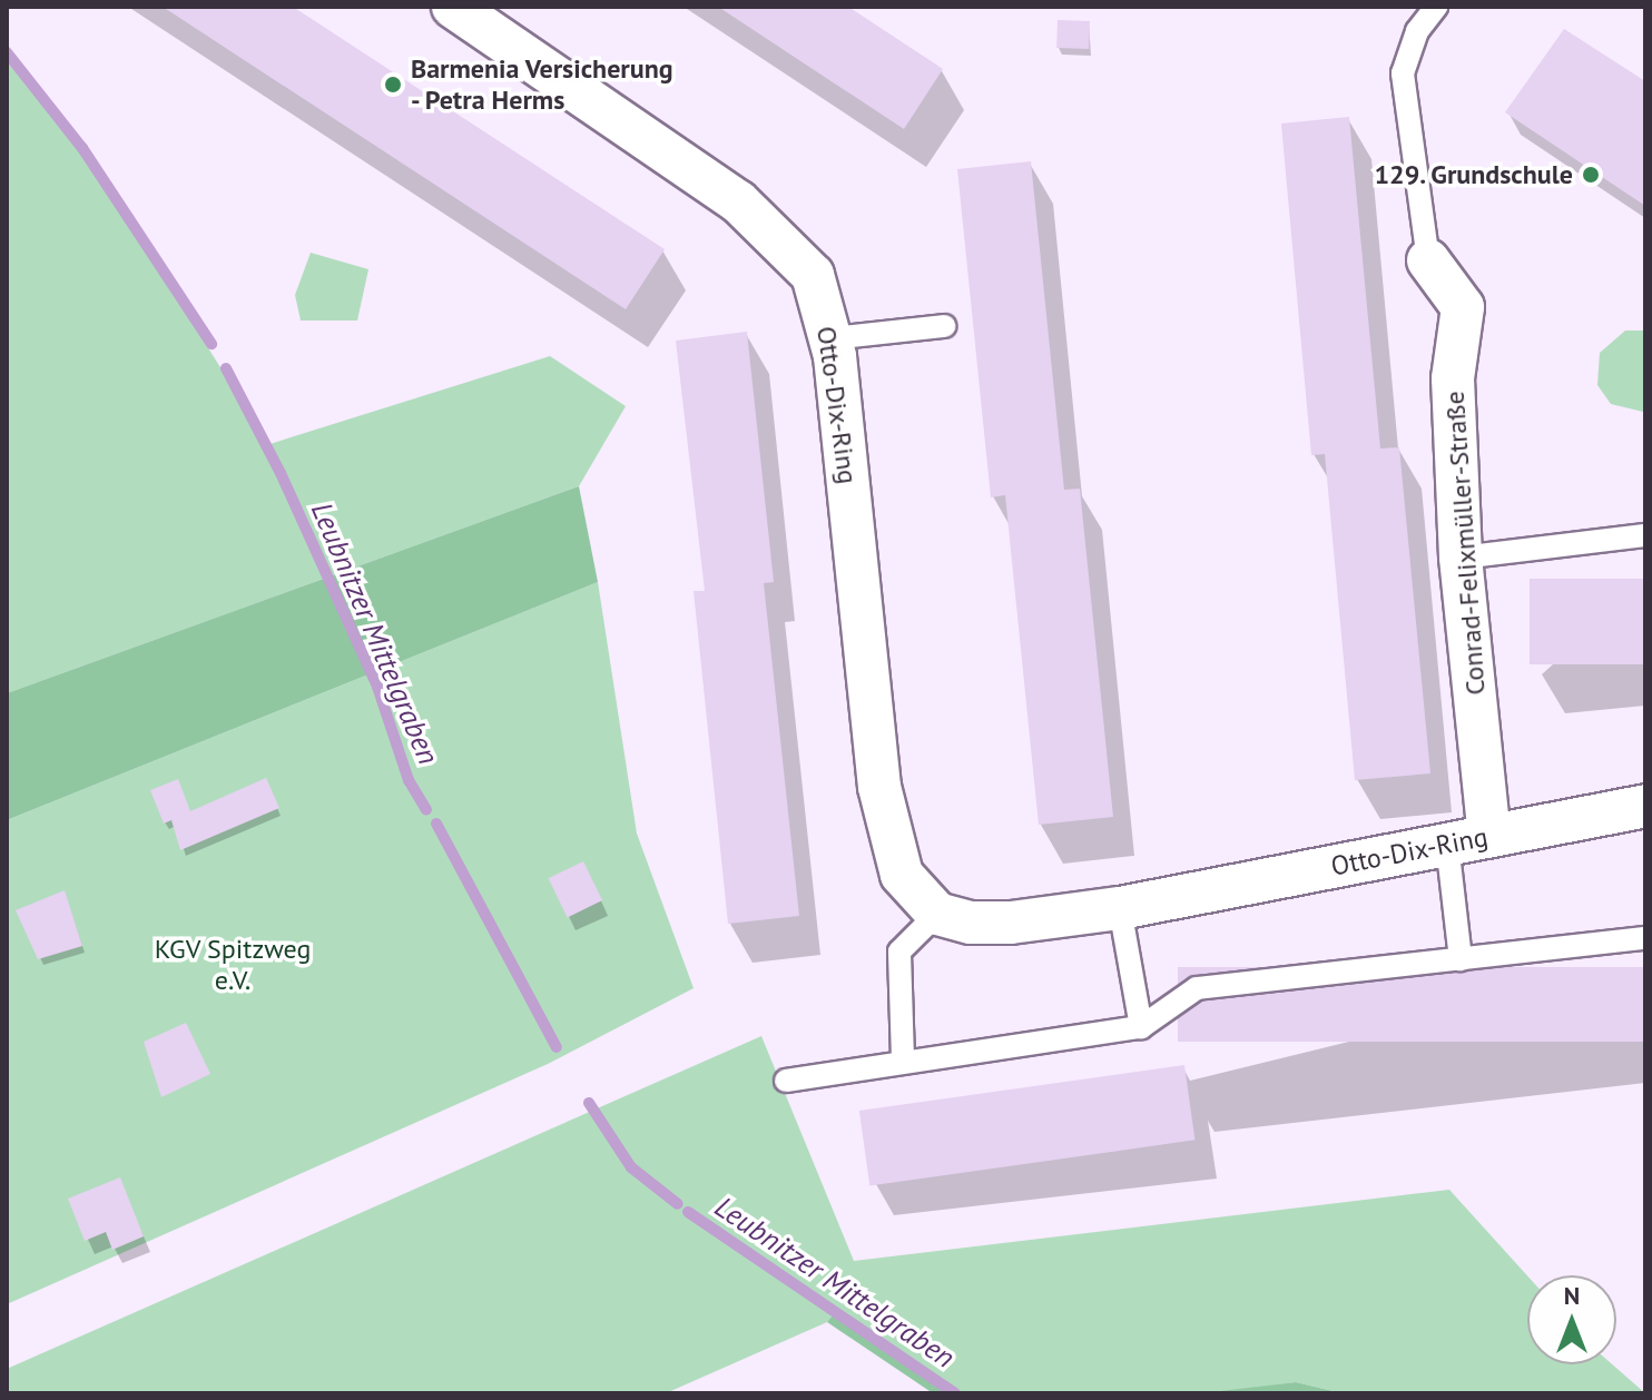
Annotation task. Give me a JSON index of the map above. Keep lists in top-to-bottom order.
{
  "streets": {
    "street": ["Otto-Dix-Ring", "Conrad-Felixmüller-Straße"]
  },
  "crossings": [
    ["Otto-Dix-Ring", "Conrad-Felixmüller-Straße"]
  ],
  "water": ["Leubnitzer Mittelgraben"],
  "parks": ["KGV Spitzweg e.V."],
  "places": ["Barmenia Versicherung - Petra Herms", "129. Grundschule"],
  "north": "top"
}
